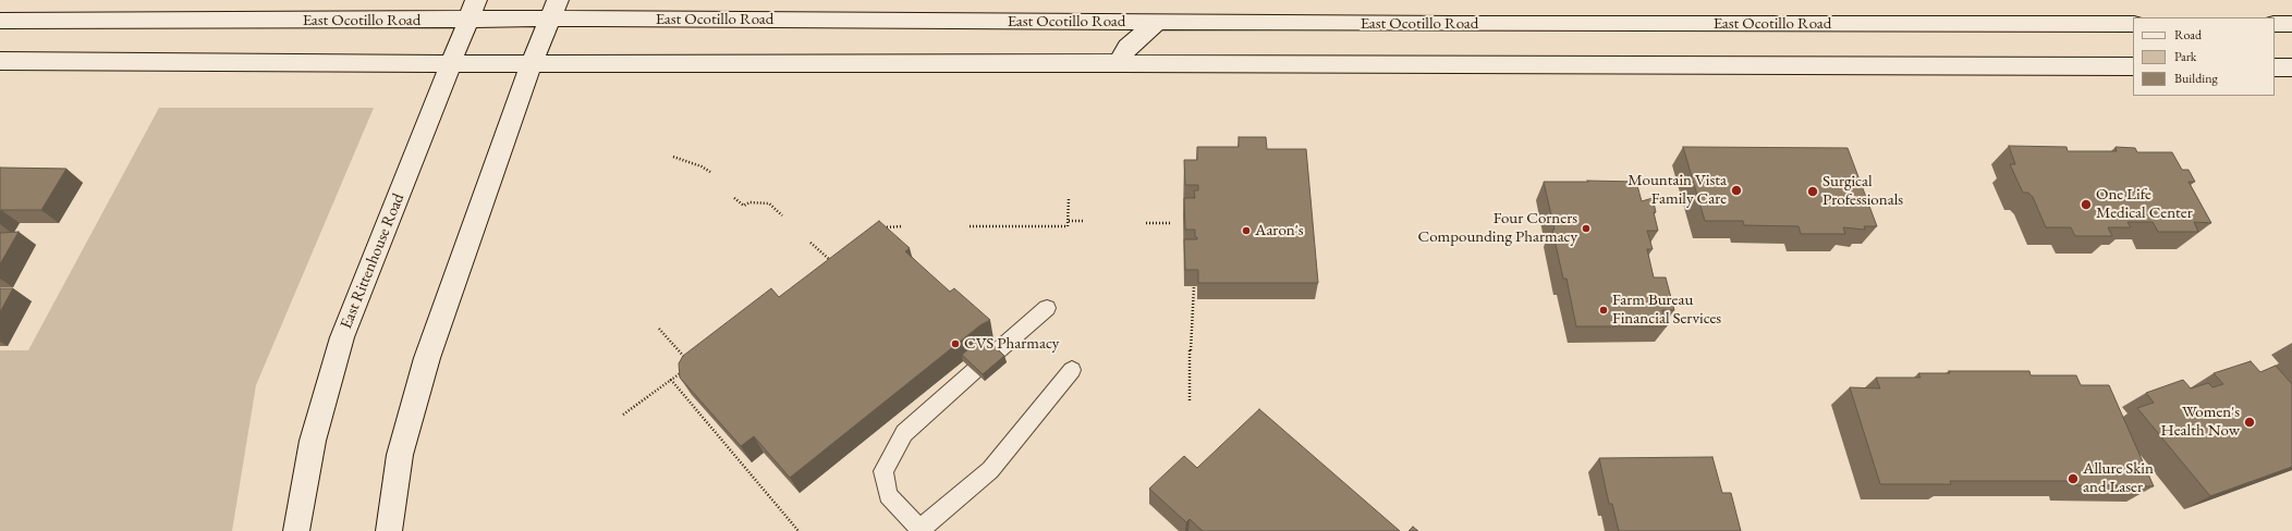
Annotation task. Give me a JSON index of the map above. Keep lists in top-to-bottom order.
{
  "streets": {
    "main road": ["East Ocotillo Road", "East Rittenhouse Road"]
  },
  "crossings": [
    ["East Ocotillo Road", "East Rittenhouse Road"]
  ],
  "places": [
    "Mountain Vista Family Care",
    "Surgical Professionals",
    "One Life Medical Center",
    "Four Corners Compounding Pharmacy",
    "Aaron's",
    "Farm Bureau Financial Services",
    "CVS Pharmacy",
    "Women's Health Now",
    "Allure Skin and Laser"
  ],
  "legend": ["Road", "Park", "Building"]
}
